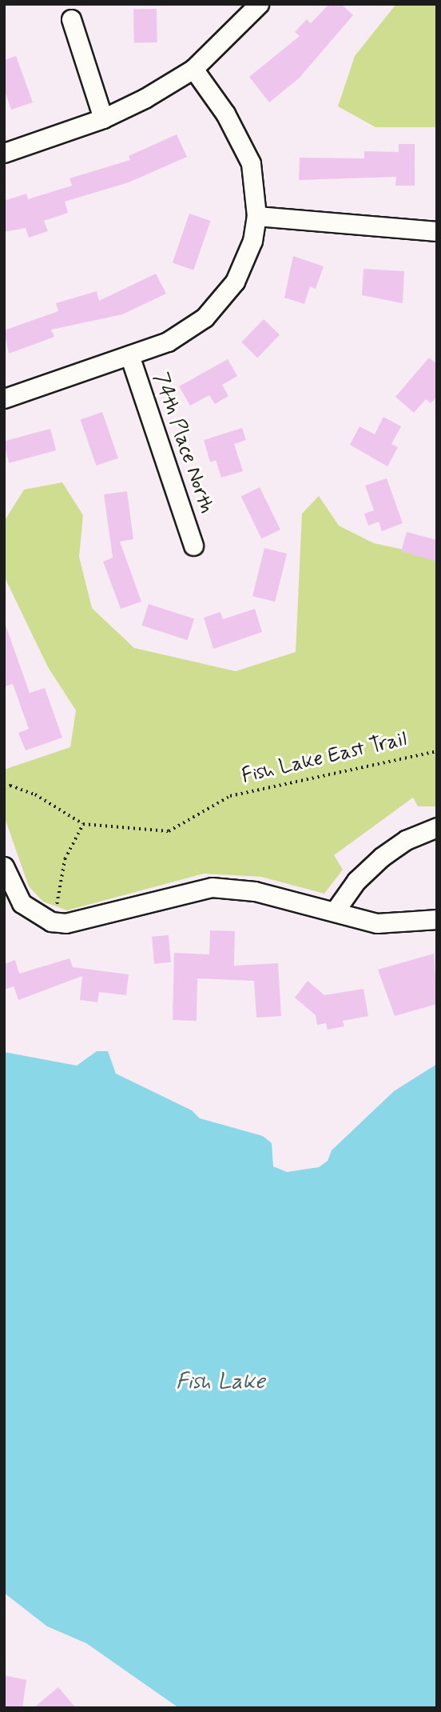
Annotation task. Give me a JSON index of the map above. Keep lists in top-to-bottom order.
{
  "streets": {
    "street": ["74th Place North"],
    "path": ["Fish Lake East Trail"]
  },
  "water": ["Fish Lake"]
}
